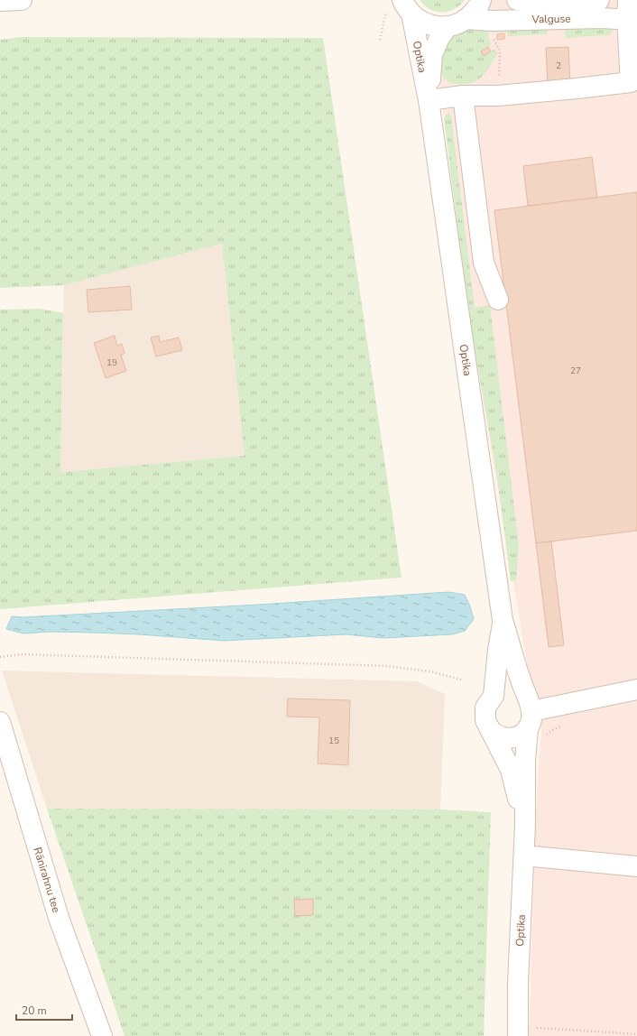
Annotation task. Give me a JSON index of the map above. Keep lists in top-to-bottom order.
{
  "streets": {
    "street": ["Valguse", "Optika", "Ränirahnu tee"]
  },
  "house_numbers": [
    "2",
    "19",
    "27",
    "15"
  ],
  "scale_bar": "20 m"
}
